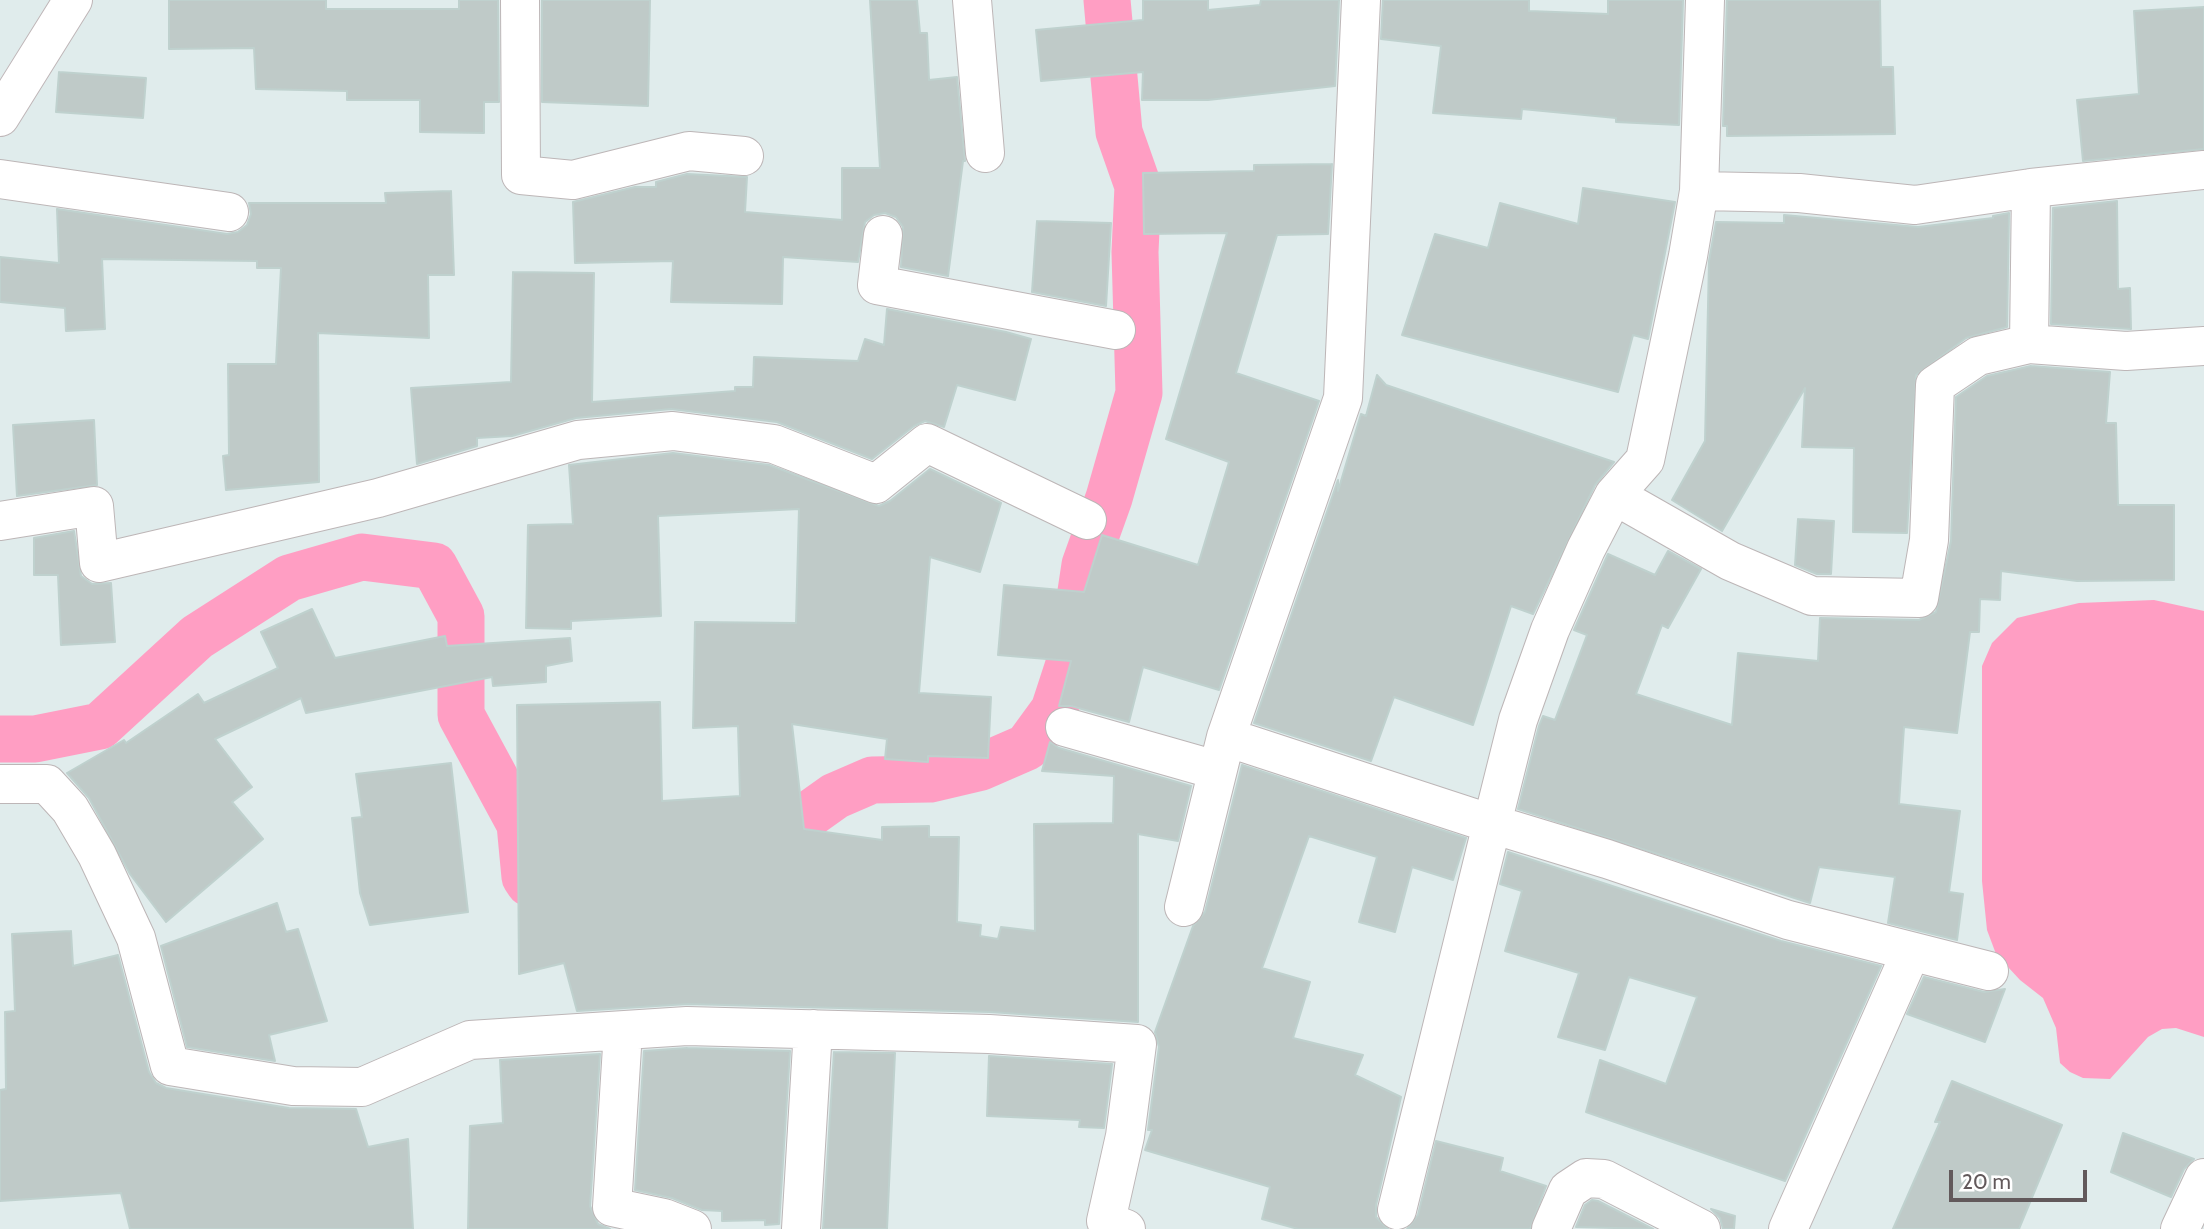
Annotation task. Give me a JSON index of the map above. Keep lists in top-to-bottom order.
{
  "scale_bar": "20 m"
}
